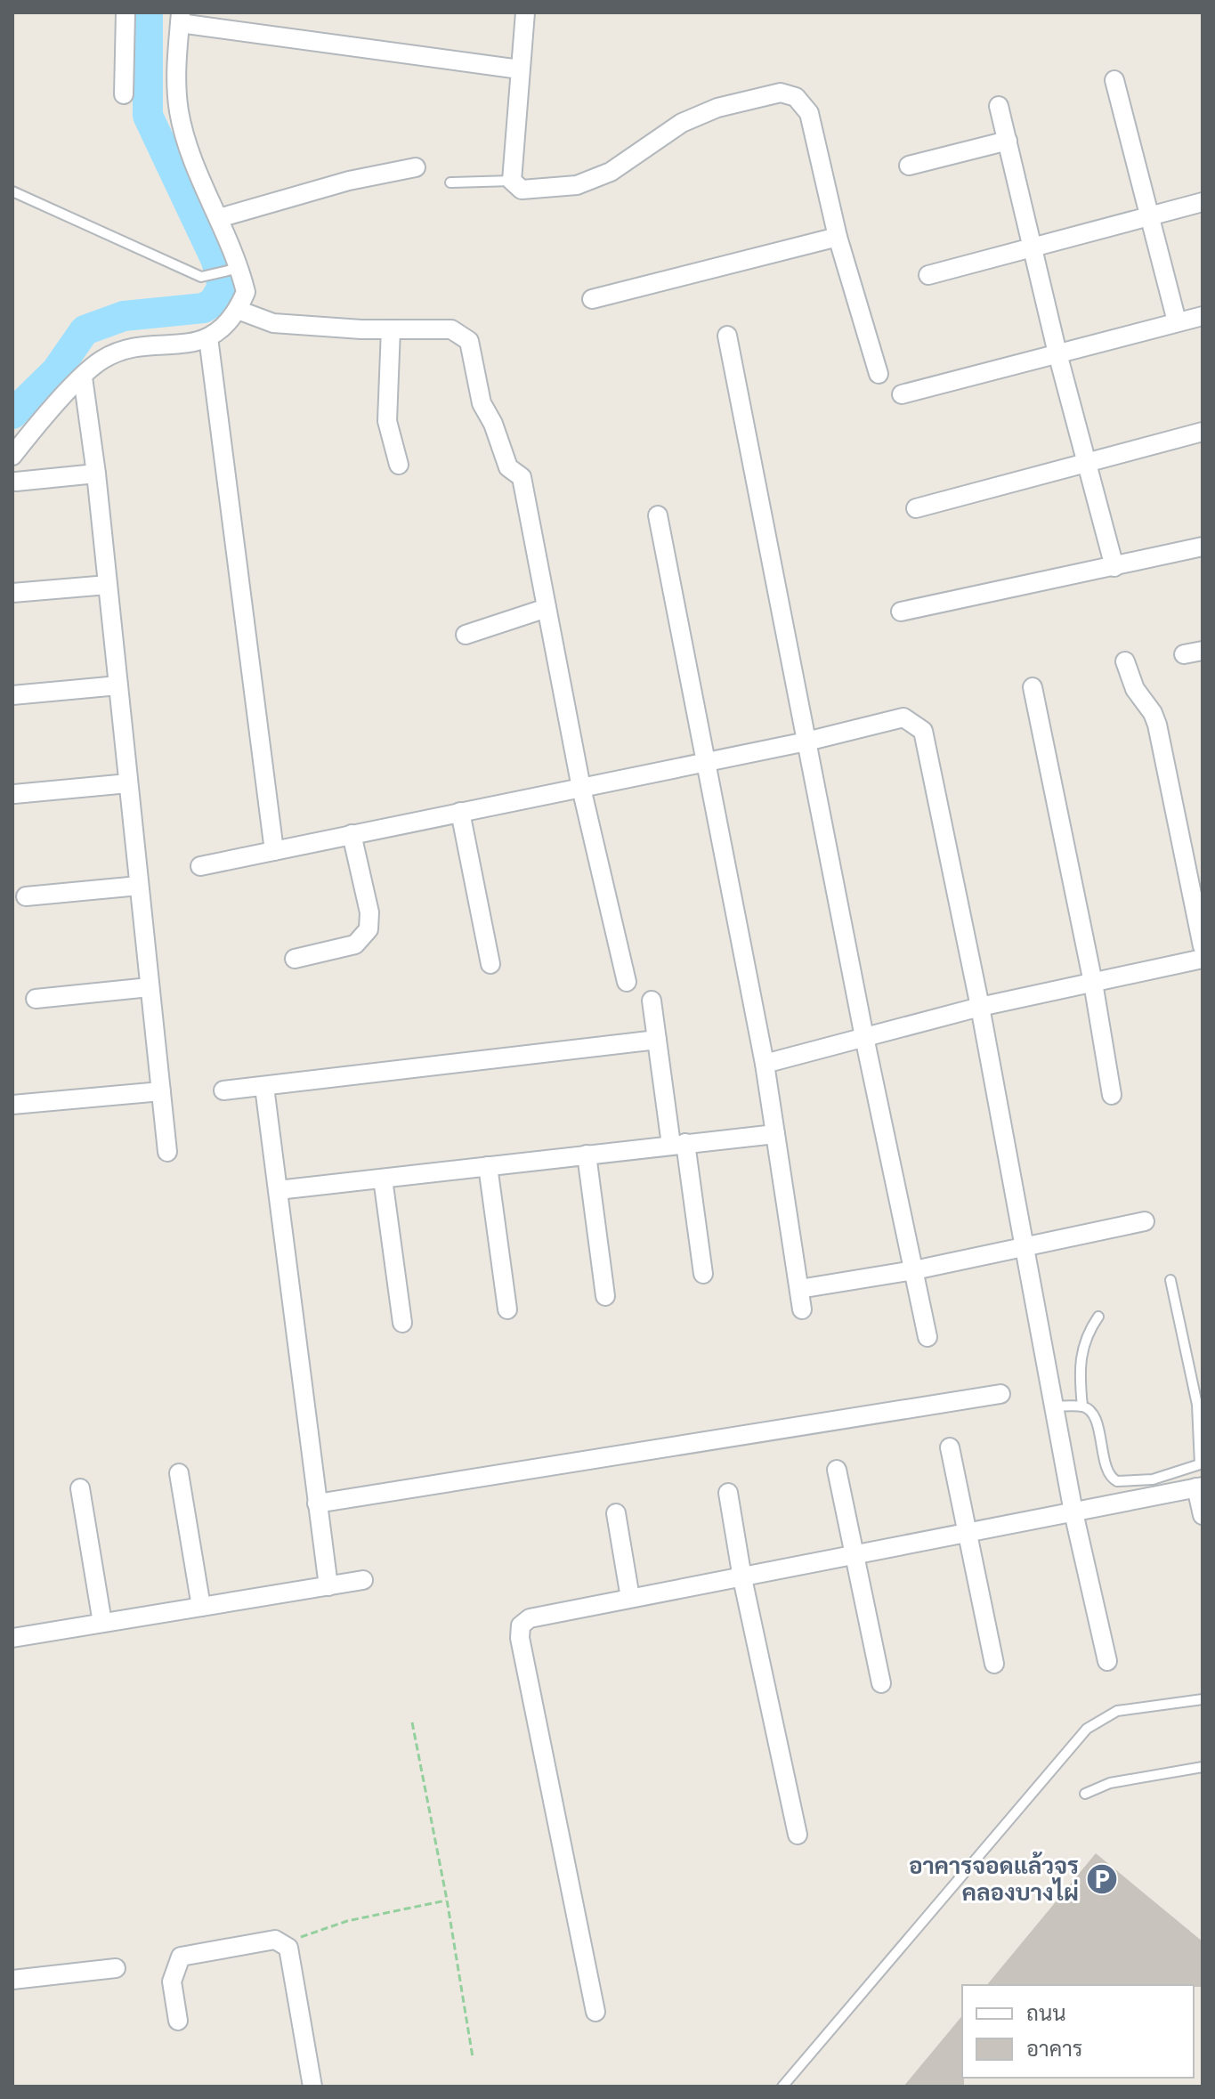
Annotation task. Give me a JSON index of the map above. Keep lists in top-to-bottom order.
{
  "places": {
    "parking": ["อาคารจอดแล้วจร คลองบางไผ่"]
  },
  "legend": ["ถนน", "อาคาร"]
}
